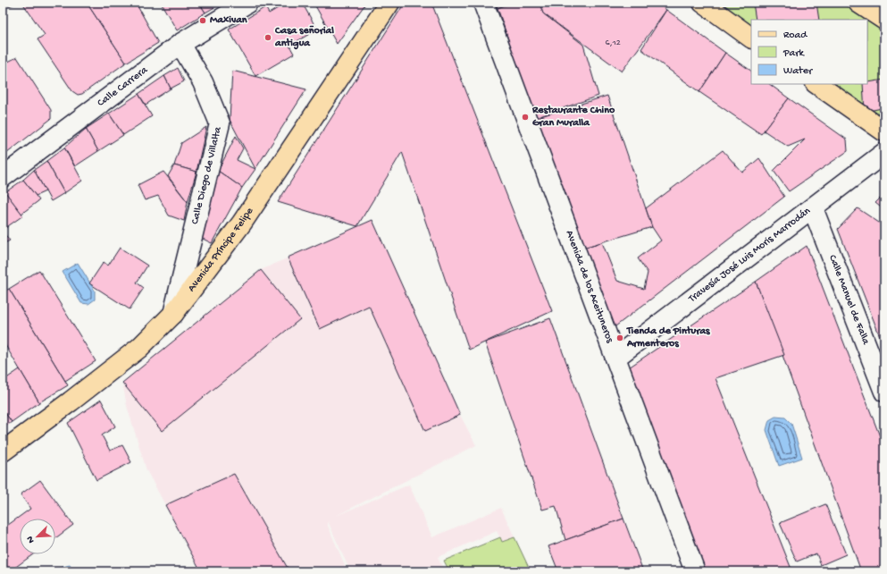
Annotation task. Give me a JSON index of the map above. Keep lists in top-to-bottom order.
{
  "streets": {
    "main road": ["Avenida Príncipe Felipe"],
    "street": [
      "Calle Carrera",
      "Calle Diego de Villalta",
      "Travesía José Luis Moris Marrodán",
      "Avenida de los Aceituneros",
      "Calle Manuel de Falla"
    ]
  },
  "crossings": [
    ["Calle Carrera", "Calle Diego de Villalta"],
    ["Calle Diego de Villalta", "Avenida Príncipe Felipe"],
    ["Travesía José Luis Moris Marrodán", "Avenida de los Aceituneros"],
    ["Travesía José Luis Moris Marrodán", "Calle Manuel de Falla"]
  ],
  "places": [
    "Maxivan",
    "Casa señorial antigua",
    "Restaurante Chino Gran Muralla",
    "Tienda de Pinturas Armenteros"
  ],
  "house_numbers": ["6,12"],
  "legend": ["Road", "Park", "Water"],
  "north": "bottom left"
}
